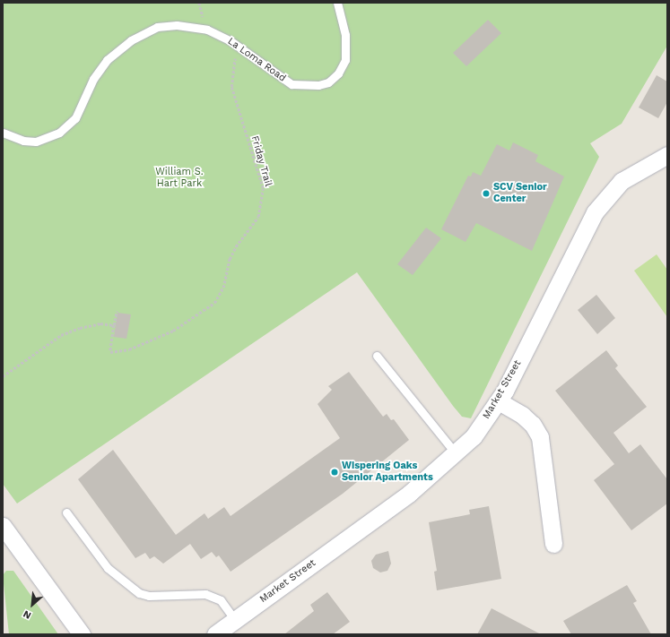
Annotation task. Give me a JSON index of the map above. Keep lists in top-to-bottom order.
{
  "streets": {
    "street": ["Market Street"],
    "lane": ["La Loma Road"],
    "path": ["Friday Trail"]
  },
  "crossings": [
    ["La Loma Road", "Friday Trail"]
  ],
  "parks": ["William S. Hart Park"],
  "places": ["SCV Senior Center", "Wispering Oaks Senior Apartments"],
  "north": "bottom left"
}
